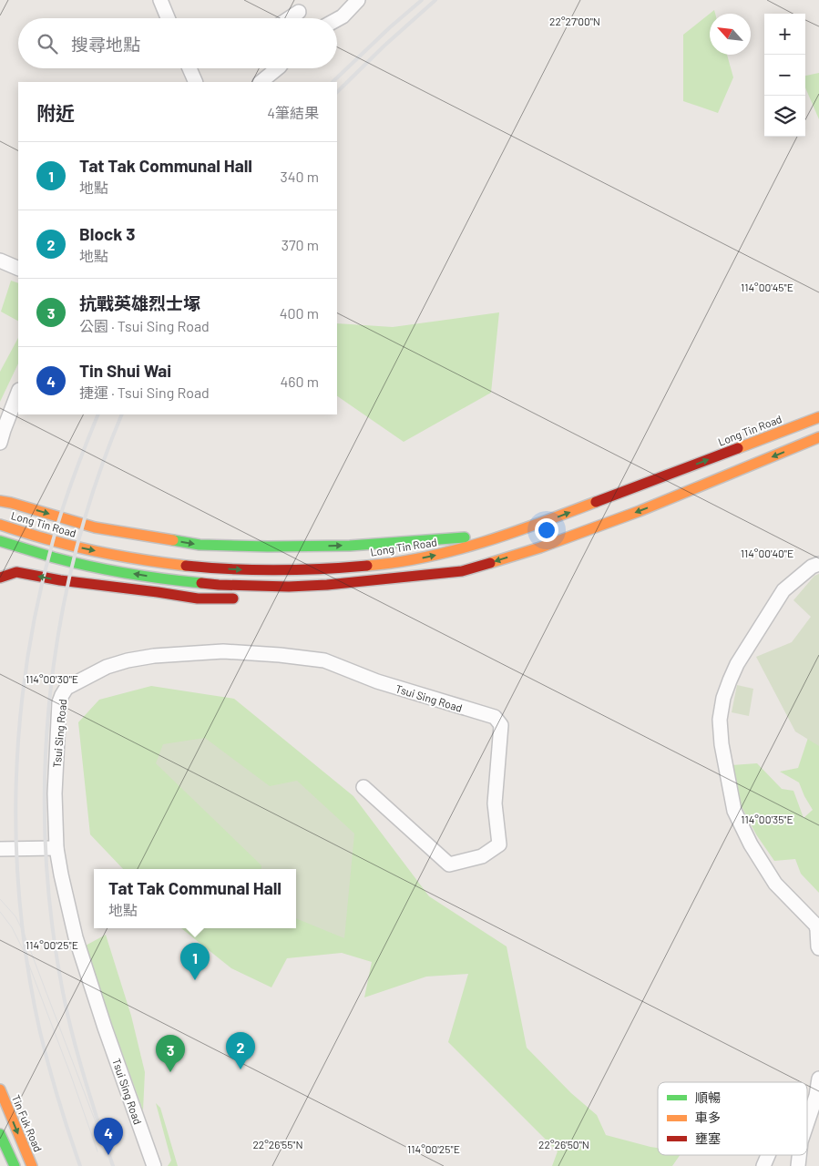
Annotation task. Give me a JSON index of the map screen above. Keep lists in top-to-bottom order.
{
  "streets": {
    "main road": ["Long Tin Road", "Tin Fuk Road"],
    "street": ["Tsui Sing Road"]
  },
  "legend": ["順暢", "車多", "壅塞"],
  "north": "top left",
  "page": {
    "map_buttons": ["+", "−"],
    "search": "搜尋地點",
    "heading": ["附近", "4筆結果"],
    "list": [
      {
        "mark": "1",
        "name": "Tat Tak Communal Hall",
        "note": "地點",
        "value": "340 m"
      },
      {
        "mark": "2",
        "name": "Block 3",
        "note": "地點",
        "value": "370 m"
      },
      {
        "mark": "3",
        "name": "抗戰英雄烈士塚",
        "note": "公園 · Tsui Sing Road",
        "value": "400 m"
      },
      {
        "mark": "4",
        "name": "Tin Shui Wai",
        "note": "捷運 · Tsui Sing Road",
        "value": "460 m"
      }
    ],
    "popup": ["Tat Tak Communal Hall", "地點"],
    "pins": [
      "1",
      "2",
      "3",
      "4"
    ]
  },
  "coordinates": [
    "22°27'00\"N",
    "114°00'45\"E",
    "114°00'40\"E",
    "114°00'30\"E",
    "114°00'35\"E",
    "114°00'25\"E",
    "22°26'55\"N",
    "22°26'50\"N"
  ]
}
